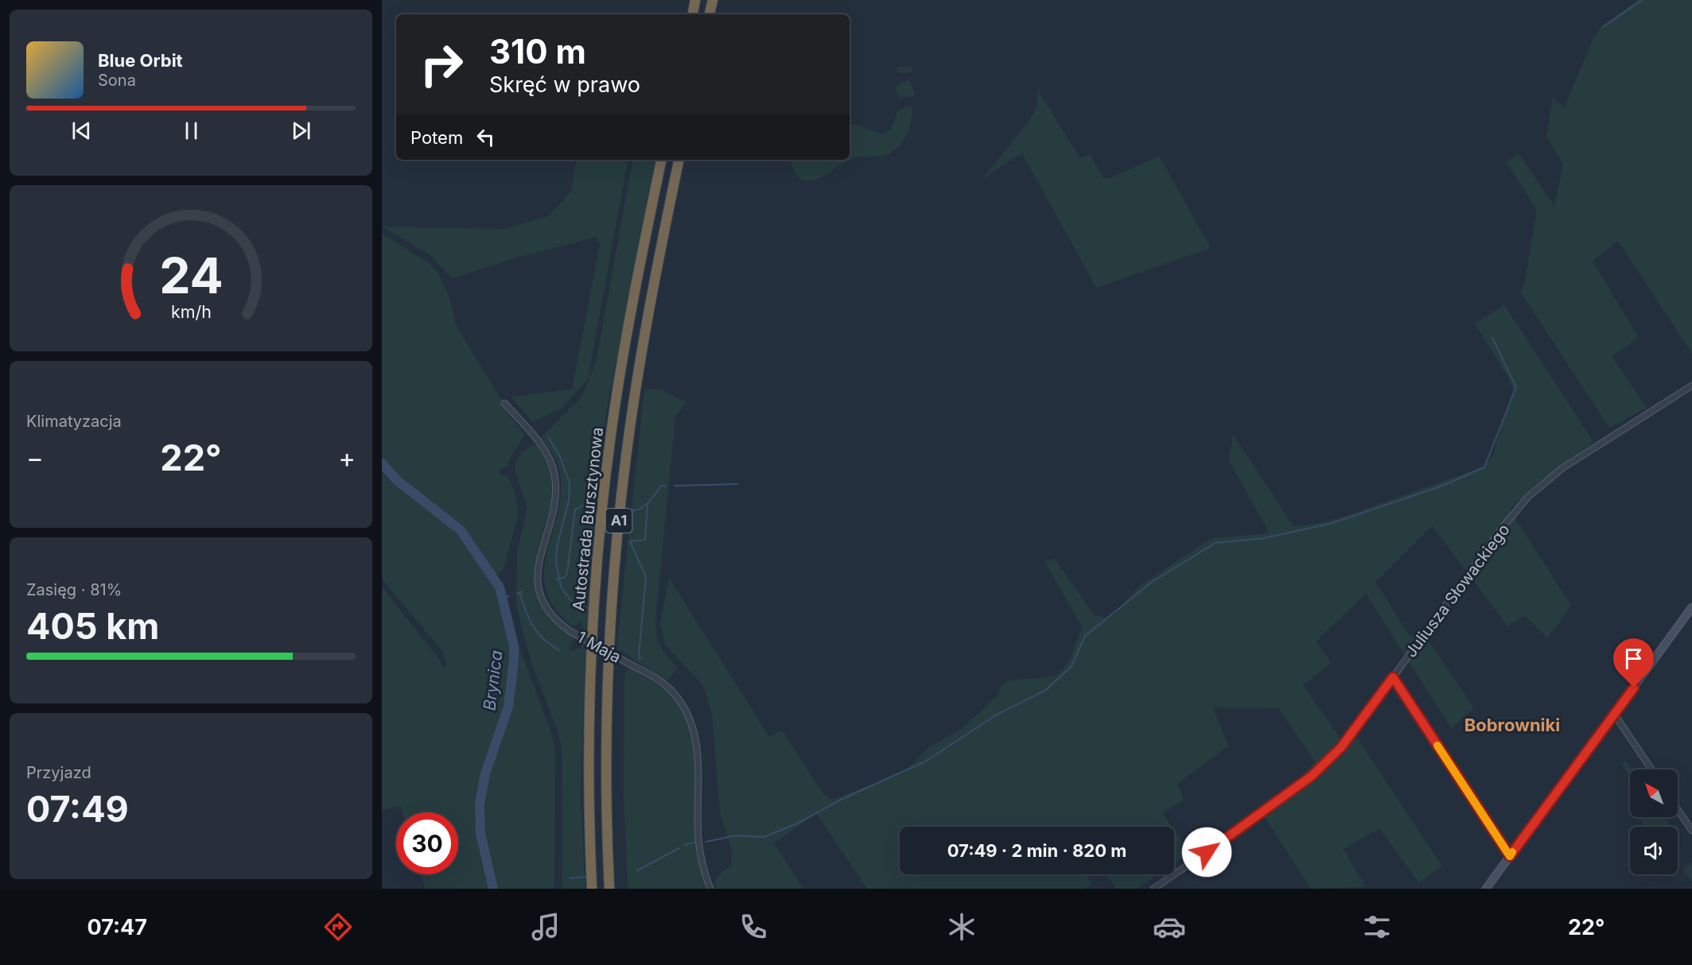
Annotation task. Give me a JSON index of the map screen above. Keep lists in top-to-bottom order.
{
  "streets": {
    "highway": ["Autostrada Bursztynowa", "A1"],
    "street": ["Juliusza Słowackiego", "1 Maja"]
  },
  "districts": ["Bobrowniki"],
  "water": ["Brynica"],
  "north": "top left",
  "page": {
    "turn": ["310 m", "Skręć w prawo"],
    "song": ["Blue Orbit", "Sona"],
    "then": "Potem",
    "tile": [
      "Klimatyzacja",
      ["Zasięg · 81%", "405 km"],
      ["Przyjazd", "07:49"]
    ],
    "heat": ["−", "22°", "+"],
    "limit": "30",
    "trip": "07:49 · 2 min · 820 m",
    "tabs": ["07:47", "22°"],
    "gauge": ["24", "km/h"]
  }
}
